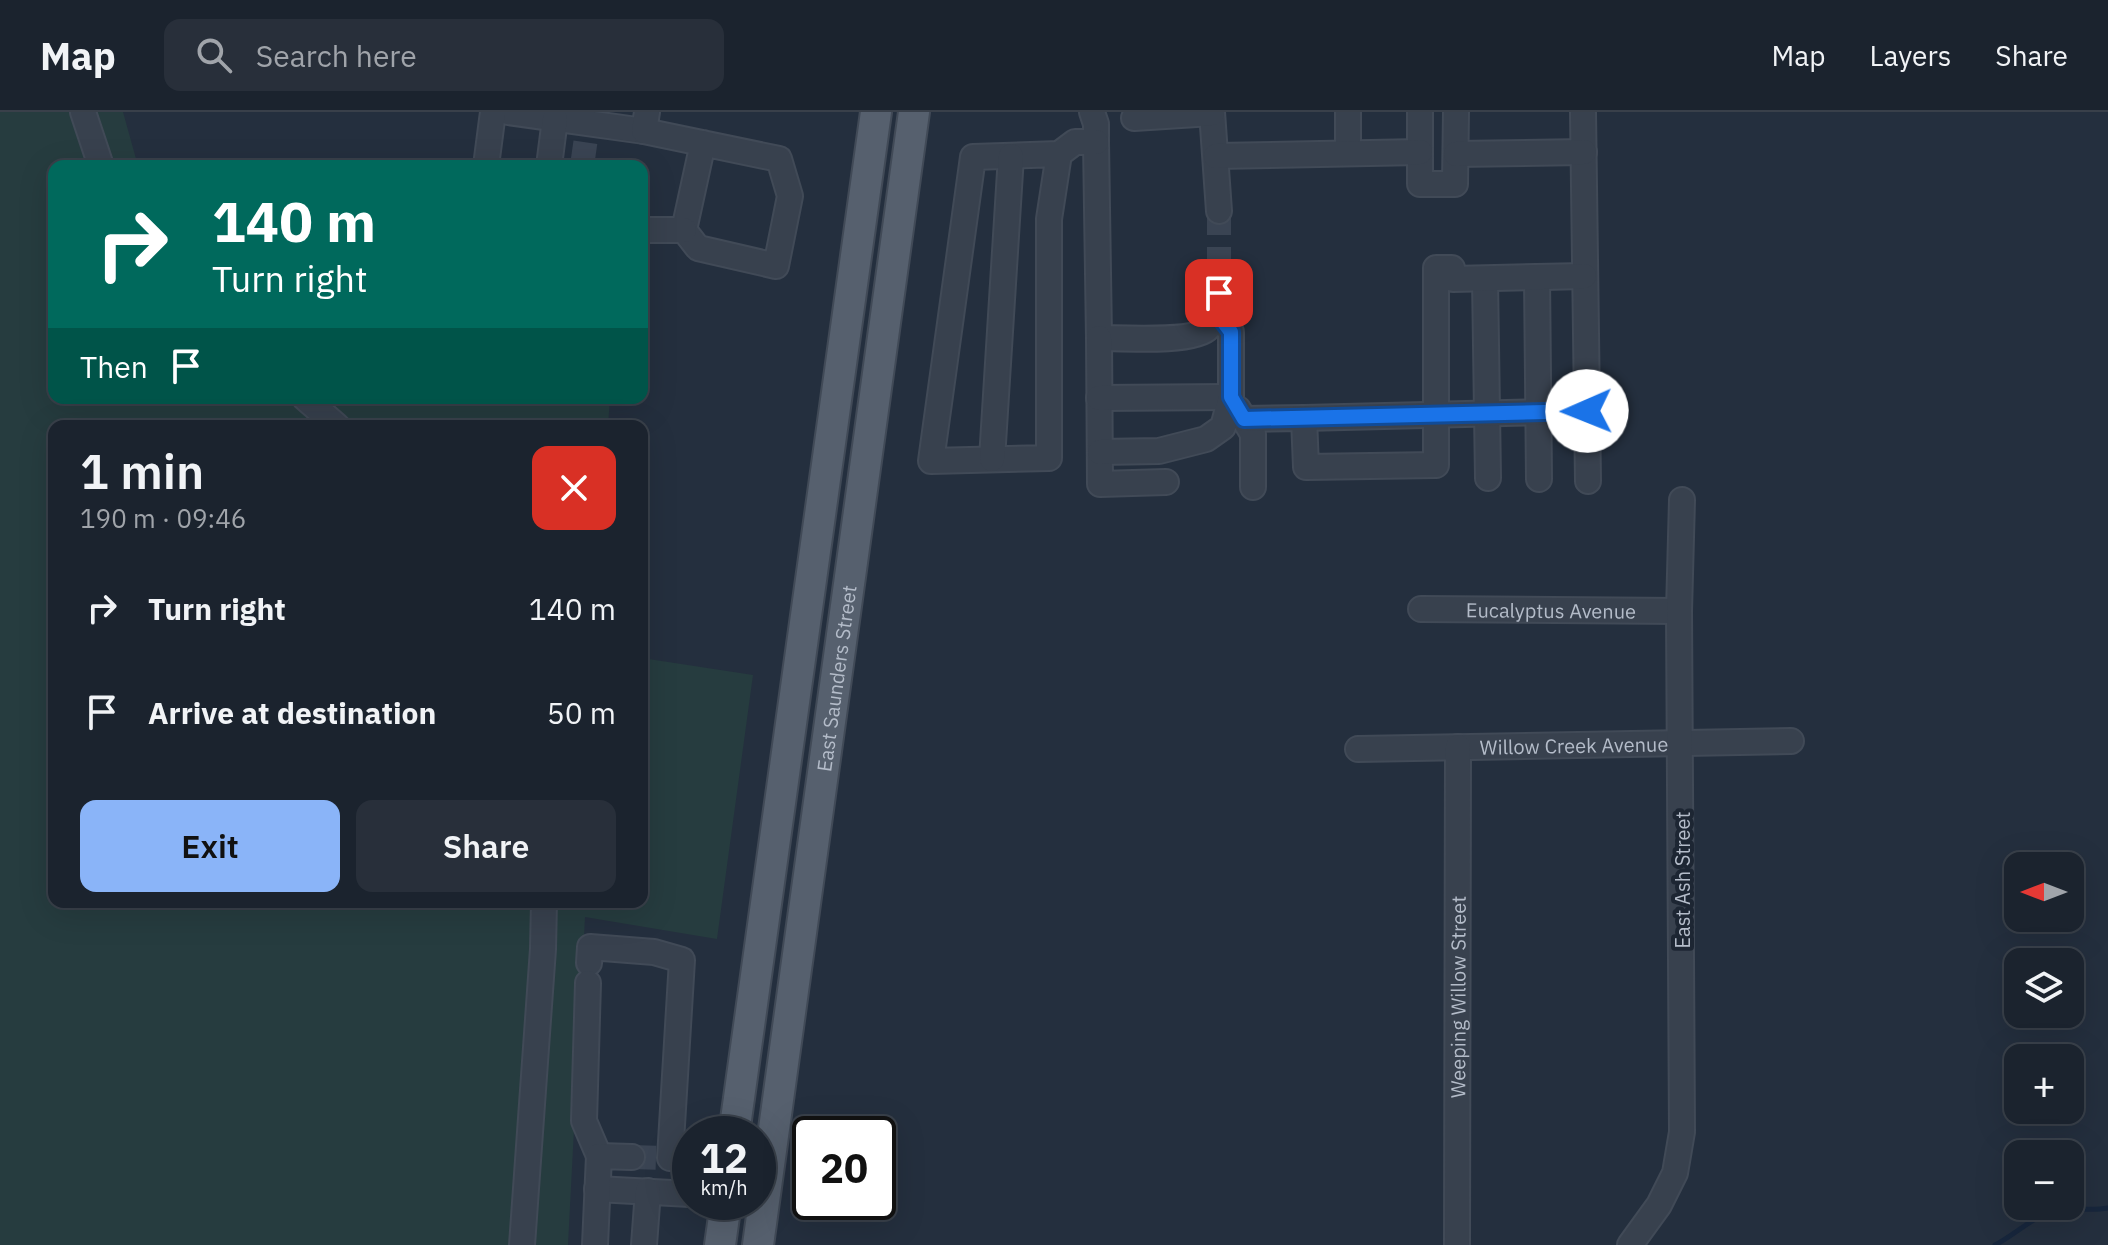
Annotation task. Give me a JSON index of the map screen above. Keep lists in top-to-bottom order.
{
  "streets": {
    "main road": ["East Saunders Street"],
    "street": [
      "Eucalyptus Avenue",
      "Willow Creek Avenue",
      "East Ash Street",
      "Weeping Willow Street"
    ]
  },
  "crossings": [
    ["Eucalyptus Avenue", "East Ash Street"],
    ["Willow Creek Avenue", "East Ash Street"],
    ["Willow Creek Avenue", "Weeping Willow Street"]
  ],
  "north": "left",
  "page": {
    "header": "Map",
    "search": "Search here",
    "nav": ["Map", "Layers", "Share"],
    "turn": ["140 m", "Turn right"],
    "then": "Then",
    "heading": ["1 min", "190 m · 09:46"],
    "list": [
      {
        "name": "Turn right",
        "value": "140 m"
      },
      {
        "name": "Arrive at destination",
        "value": "50 m"
      }
    ],
    "buttons": ["Exit", "Share"],
    "map_buttons": ["+", "−"],
    "speed": "12 km/h",
    "limit": "20"
  }
}
